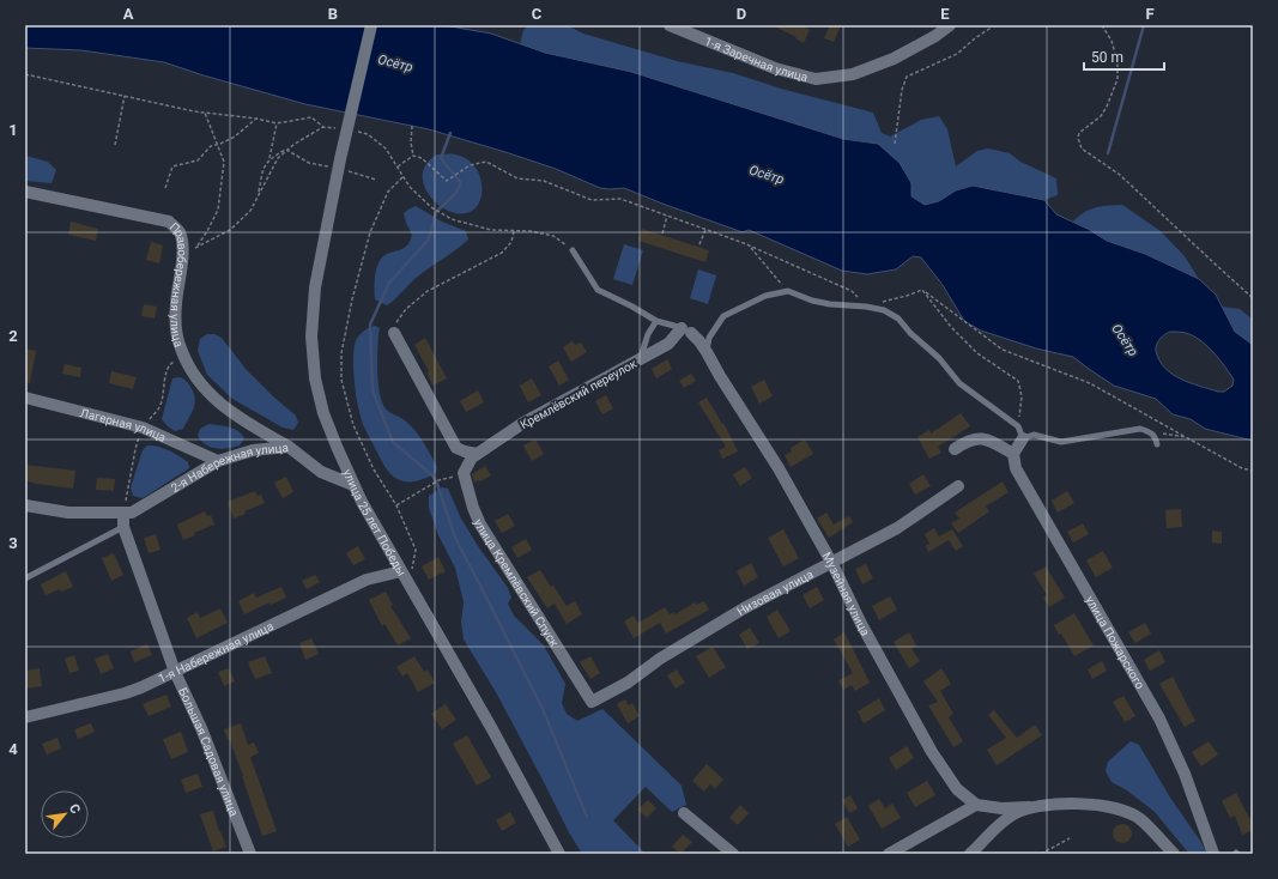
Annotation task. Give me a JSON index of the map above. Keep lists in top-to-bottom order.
{
  "streets": {
    "street": [
      "1-я Заречная улица",
      "Правобережная улица",
      "Кремлёвский переулок",
      "Лагерная улица",
      "2-я Набережная улица",
      "улица 25 лет Победы",
      "улица Кремлёвский Спуск",
      "Низовая улица",
      "Музейная улица",
      "улица Пожарского",
      "1-я Набережная улица",
      "Большая Садовая улица"
    ]
  },
  "crossings": [
    ["Правобережная улица", "2-я Набережная улица"],
    ["Кремлёвский переулок", "Музейная улица"],
    ["Лагерная улица", "2-я Набережная улица"],
    ["2-я Набережная улица", "улица 25 лет Победы"],
    ["2-я Набережная улица", "Большая Садовая улица"],
    ["улица 25 лет Победы", "1-я Набережная улица"],
    ["улица Кремлёвский Спуск", "Низовая улица"],
    ["Низовая улица", "Музейная улица"],
    ["1-я Набережная улица", "Большая Садовая улица"]
  ],
  "water": ["Осётр"],
  "scale_bar": "50 m",
  "north": "top right",
  "grid": {
    "columns": [
      "A",
      "B",
      "C",
      "D",
      "E",
      "F"
    ],
    "rows": [
      "1",
      "2",
      "3",
      "4"
    ]
  }
}
